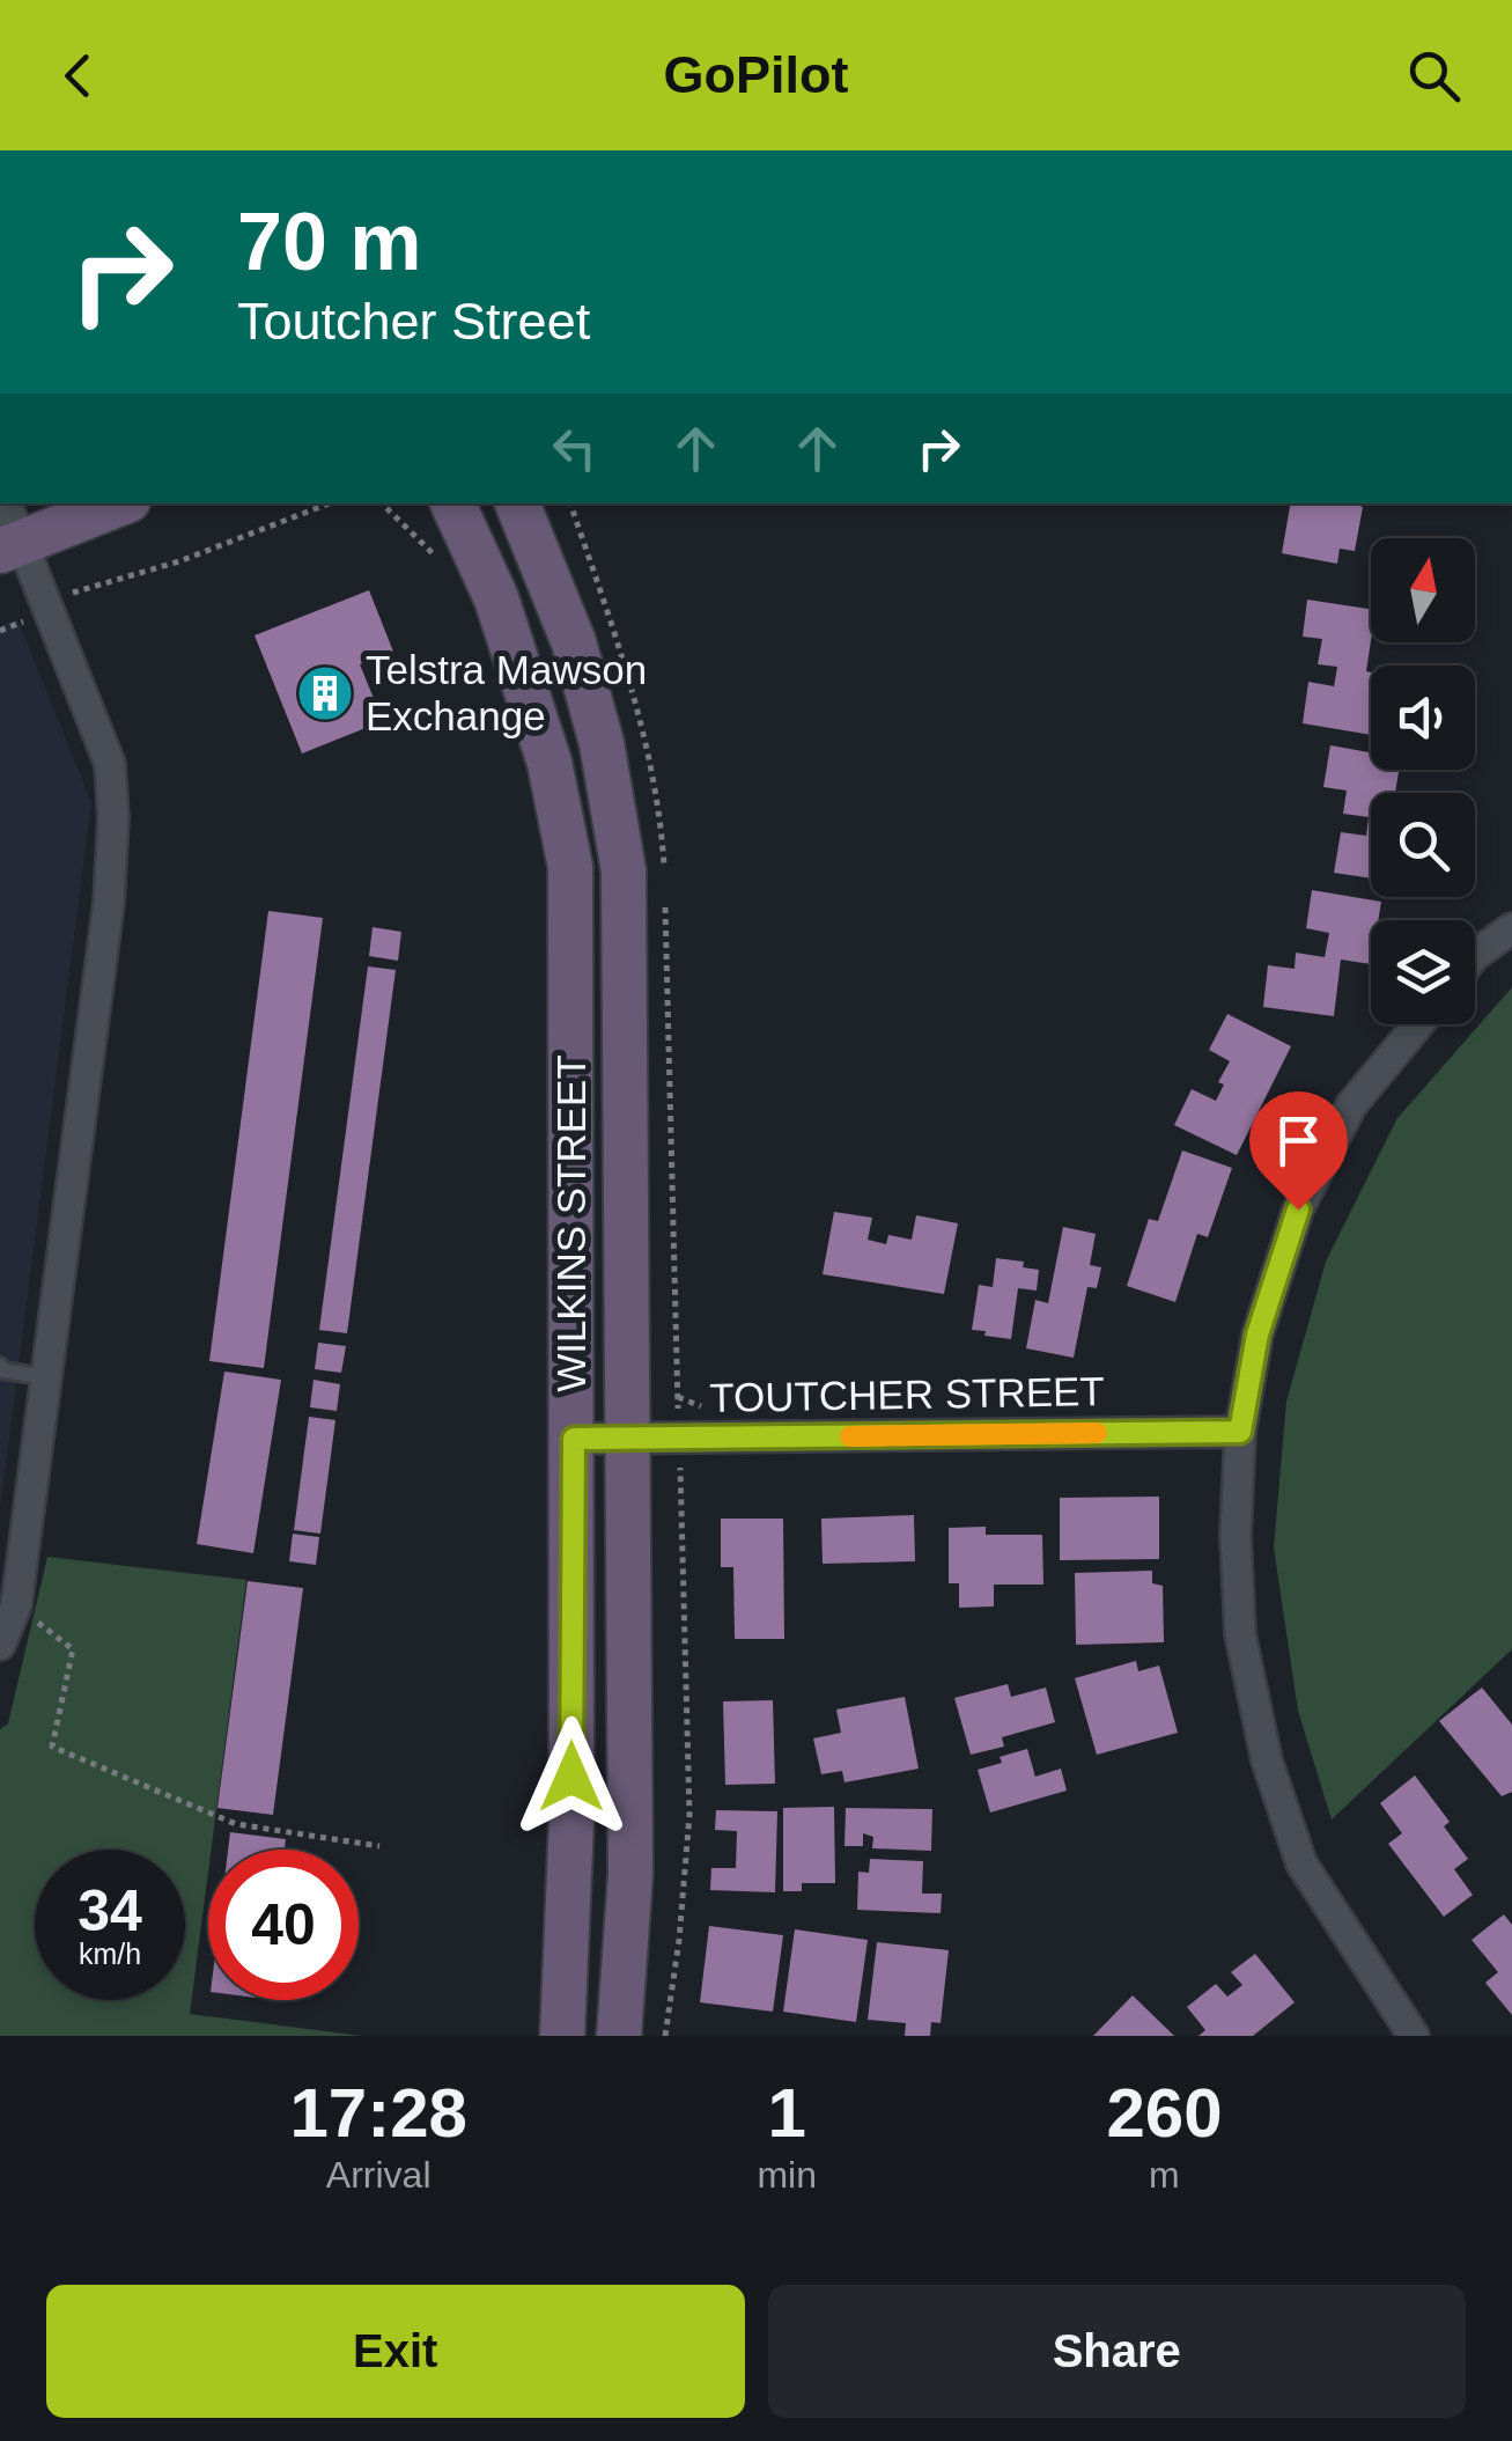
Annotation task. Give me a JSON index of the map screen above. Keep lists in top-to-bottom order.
{
  "streets": {
    "street": ["WILKINS STREET", "TOUTCHER STREET"]
  },
  "crossings": [
    ["WILKINS STREET", "TOUTCHER STREET"]
  ],
  "places": {
    "building": ["Telstra Mawson Exchange"]
  },
  "north": "top",
  "page": {
    "header": "GoPilot",
    "turn": ["70 m", "Toutcher Street"],
    "speed": "34 km/h",
    "limit": "40",
    "eta": [
      "17:28",
      "Arrival",
      "1",
      "min",
      "260",
      "m"
    ],
    "buttons": ["Exit", "Share"]
  }
}
